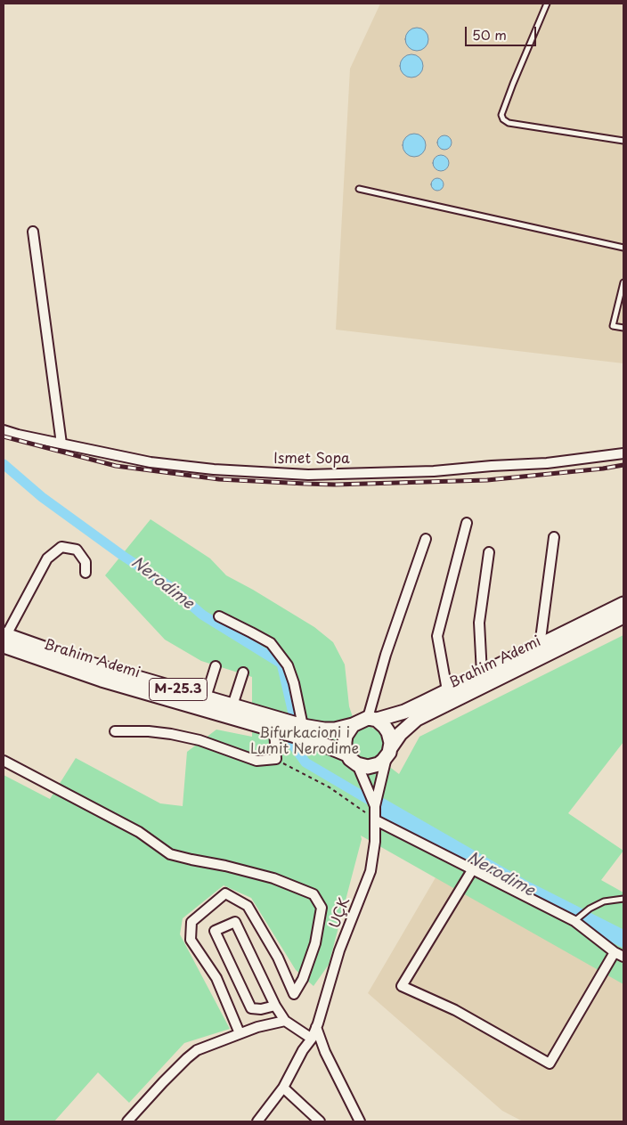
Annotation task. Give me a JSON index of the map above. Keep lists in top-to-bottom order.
{
  "streets": {
    "main road": ["Brahim Ademi", "M-25.3"],
    "street": ["Ismet Sopa", "UÇK"]
  },
  "crossings": [
    ["Brahim Ademi", "UÇK"]
  ],
  "water": ["Nerodime"],
  "parks": ["Bifurkacioni i Lumit Nerodime"],
  "scale_bar": "50 m"
}
